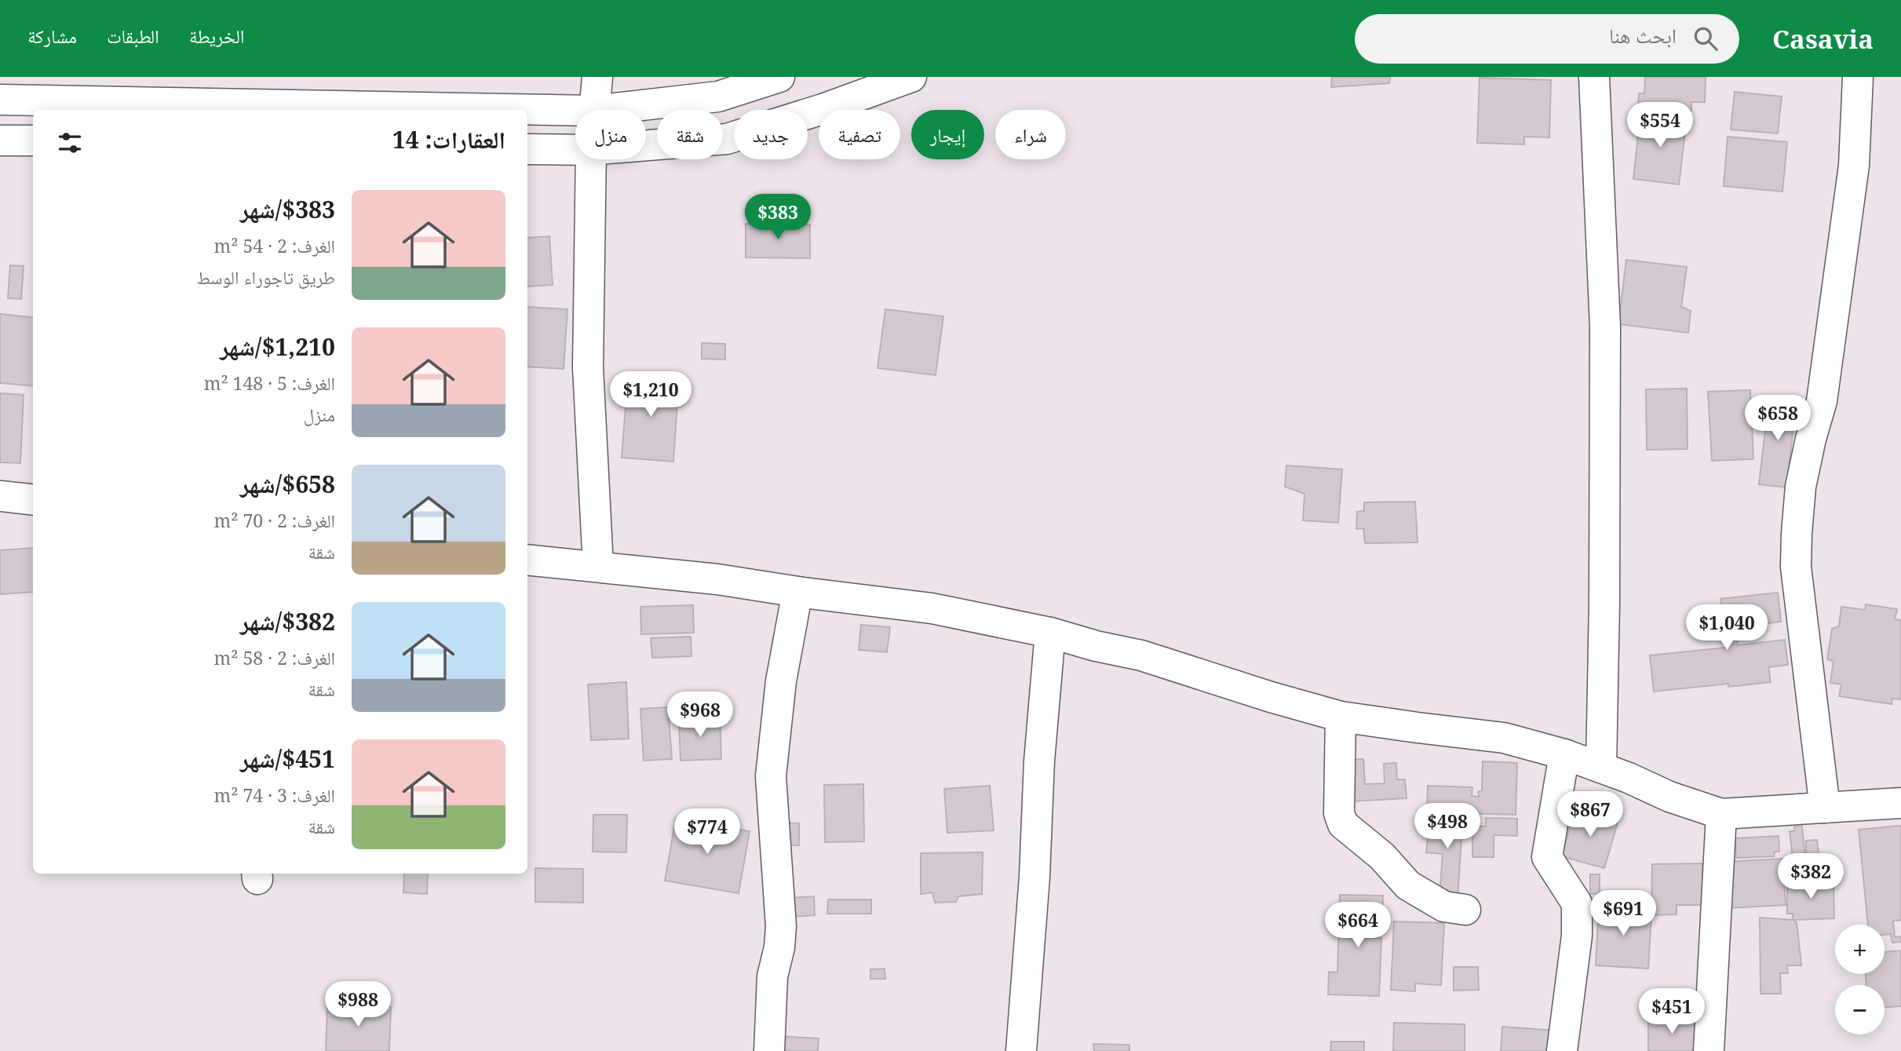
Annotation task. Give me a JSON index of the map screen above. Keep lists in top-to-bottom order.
{
  "page": {
    "header": "Casavia",
    "search": "ابحث هنا",
    "nav": ["الخريطة", "الطبقات", "مشاركة"],
    "price": [
      "$554",
      "$383",
      "$1,210",
      "$658",
      "$1,040",
      "$968",
      "$867",
      "$498",
      "$774",
      "$382",
      "$691",
      "$664",
      "$988",
      "$451"
    ],
    "chip": [
      "شراء",
      "إيجار",
      "تصفية",
      "جديد",
      "شقة",
      "منزل"
    ],
    "heading": "العقارات: 14",
    "list": [
      {
        "name": "$383/شهر",
        "note": "الغرف: 2 · 54 m² · طريق تاجوراء الوسط"
      },
      {
        "name": "$1,210/شهر",
        "note": "الغرف: 5 · 148 m² · منزل"
      },
      {
        "name": "$658/شهر",
        "note": "الغرف: 2 · 70 m² · شقة"
      },
      {
        "name": "$382/شهر",
        "note": "الغرف: 2 · 58 m² · شقة"
      },
      {
        "name": "$451/شهر",
        "note": "الغرف: 3 · 74 m² · شقة"
      }
    ],
    "map_buttons": ["+", "−"]
  }
}
